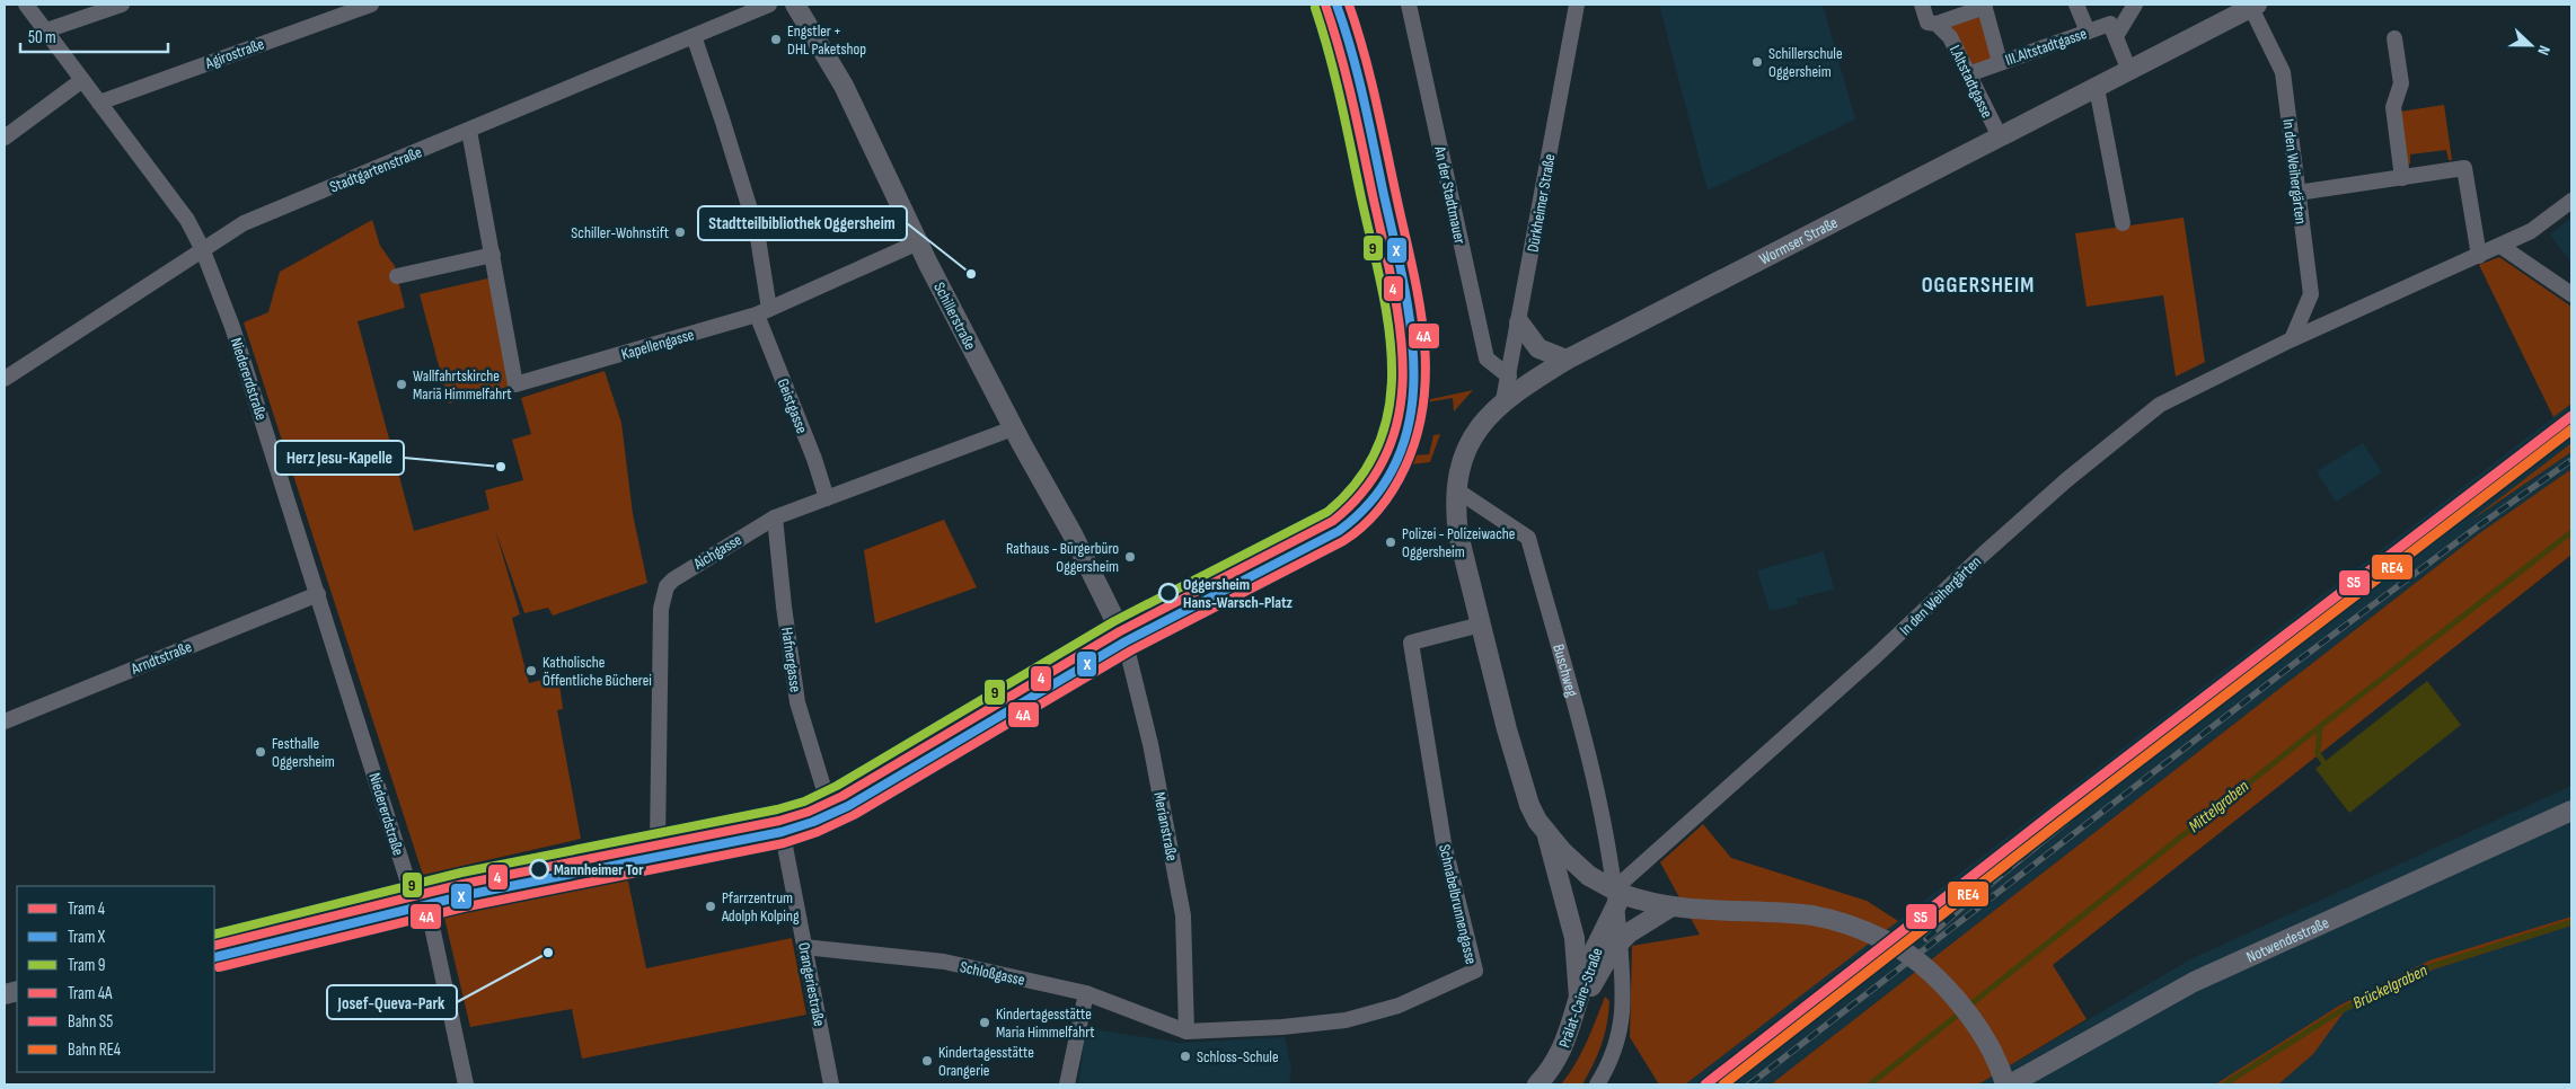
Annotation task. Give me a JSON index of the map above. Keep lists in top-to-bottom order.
{
  "streets": {
    "street": [
      "III.Altstadtgasse",
      "Agirostraße",
      "I.Altstadtgasse",
      "Stadtgartenstraße",
      "In den Weihergärten",
      "An der Stadtmauer",
      "Dürkheimer Straße",
      "Wormser Straße",
      "Schillerstraße",
      "Kapellengasse",
      "Niedererdstraße",
      "Geistgasse",
      "Aichgasse",
      "Arndtstraße",
      "Hafnergasse",
      "Buschweg",
      "Merianstraße",
      "Schnabelbrunnengasse",
      "Notwendestraße",
      "Schloßgasse",
      "Orangeriestraße",
      "Prälat-Caire-Straße"
    ]
  },
  "crossings": [
    ["III.Altstadtgasse", "I.Altstadtgasse"],
    ["Agirostraße", "Niedererdstraße"],
    ["I.Altstadtgasse", "Wormser Straße"],
    ["Stadtgartenstraße", "Kapellengasse"],
    ["Stadtgartenstraße", "Niedererdstraße"],
    ["Stadtgartenstraße", "Geistgasse"],
    ["In den Weihergärten", "Wormser Straße"],
    ["In den Weihergärten", "Buschweg"],
    ["In den Weihergärten", "Prälat-Caire-Straße"],
    ["An der Stadtmauer", "Dürkheimer Straße"],
    ["Dürkheimer Straße", "Wormser Straße"],
    ["Schillerstraße", "Kapellengasse"],
    ["Schillerstraße", "Aichgasse"],
    ["Schillerstraße", "Merianstraße"],
    ["Kapellengasse", "Geistgasse"],
    ["Niedererdstraße", "Arndtstraße"],
    ["Geistgasse", "Aichgasse"],
    ["Aichgasse", "Hafnergasse"],
    ["Buschweg", "Prälat-Caire-Straße"],
    ["Merianstraße", "Schnabelbrunnengasse"],
    ["Schnabelbrunnengasse", "Schloßgasse"],
    ["Schloßgasse", "Orangeriestraße"]
  ],
  "districts": ["OGGERSHEIM"],
  "water": ["Mittelgraben", "Brückelgraben"],
  "places": [
    "Engstler + DHL Paketshop",
    "Schillerschule Oggersheim",
    "Schiller-Wohnstift",
    "Stadtteilbibliothek Oggersheim",
    "Wallfahrtskirche Mariä Himmelfahrt",
    "Herz Jesu-Kapelle",
    "Polizei - Polizeiwache Oggersheim",
    "Rathaus - Bürgerbüro Oggersheim",
    "Oggersheim Hans-Warsch-Platz",
    "Katholische Öffentliche Bücherei",
    "Festhalle Oggersheim",
    "Mannheimer Tor",
    "Pfarrzentrum Adolph Kolping",
    "Josef-Queva-Park",
    "Kindertagesstätte Maria Himmelfahrt",
    "Schloss-Schule",
    "Kindertagesstätte Orangerie"
  ],
  "lines": [
    "tram line 4",
    "tram line X",
    "tram line 4A",
    "tram line 9",
    "rail line S5",
    "rail line RE4"
  ],
  "legend": [
    "Tram 4",
    "Tram X",
    "Tram 9",
    "Tram 4A",
    "Bahn S5",
    "Bahn RE4"
  ],
  "scale_bar": "50 m",
  "north": "right"
}
